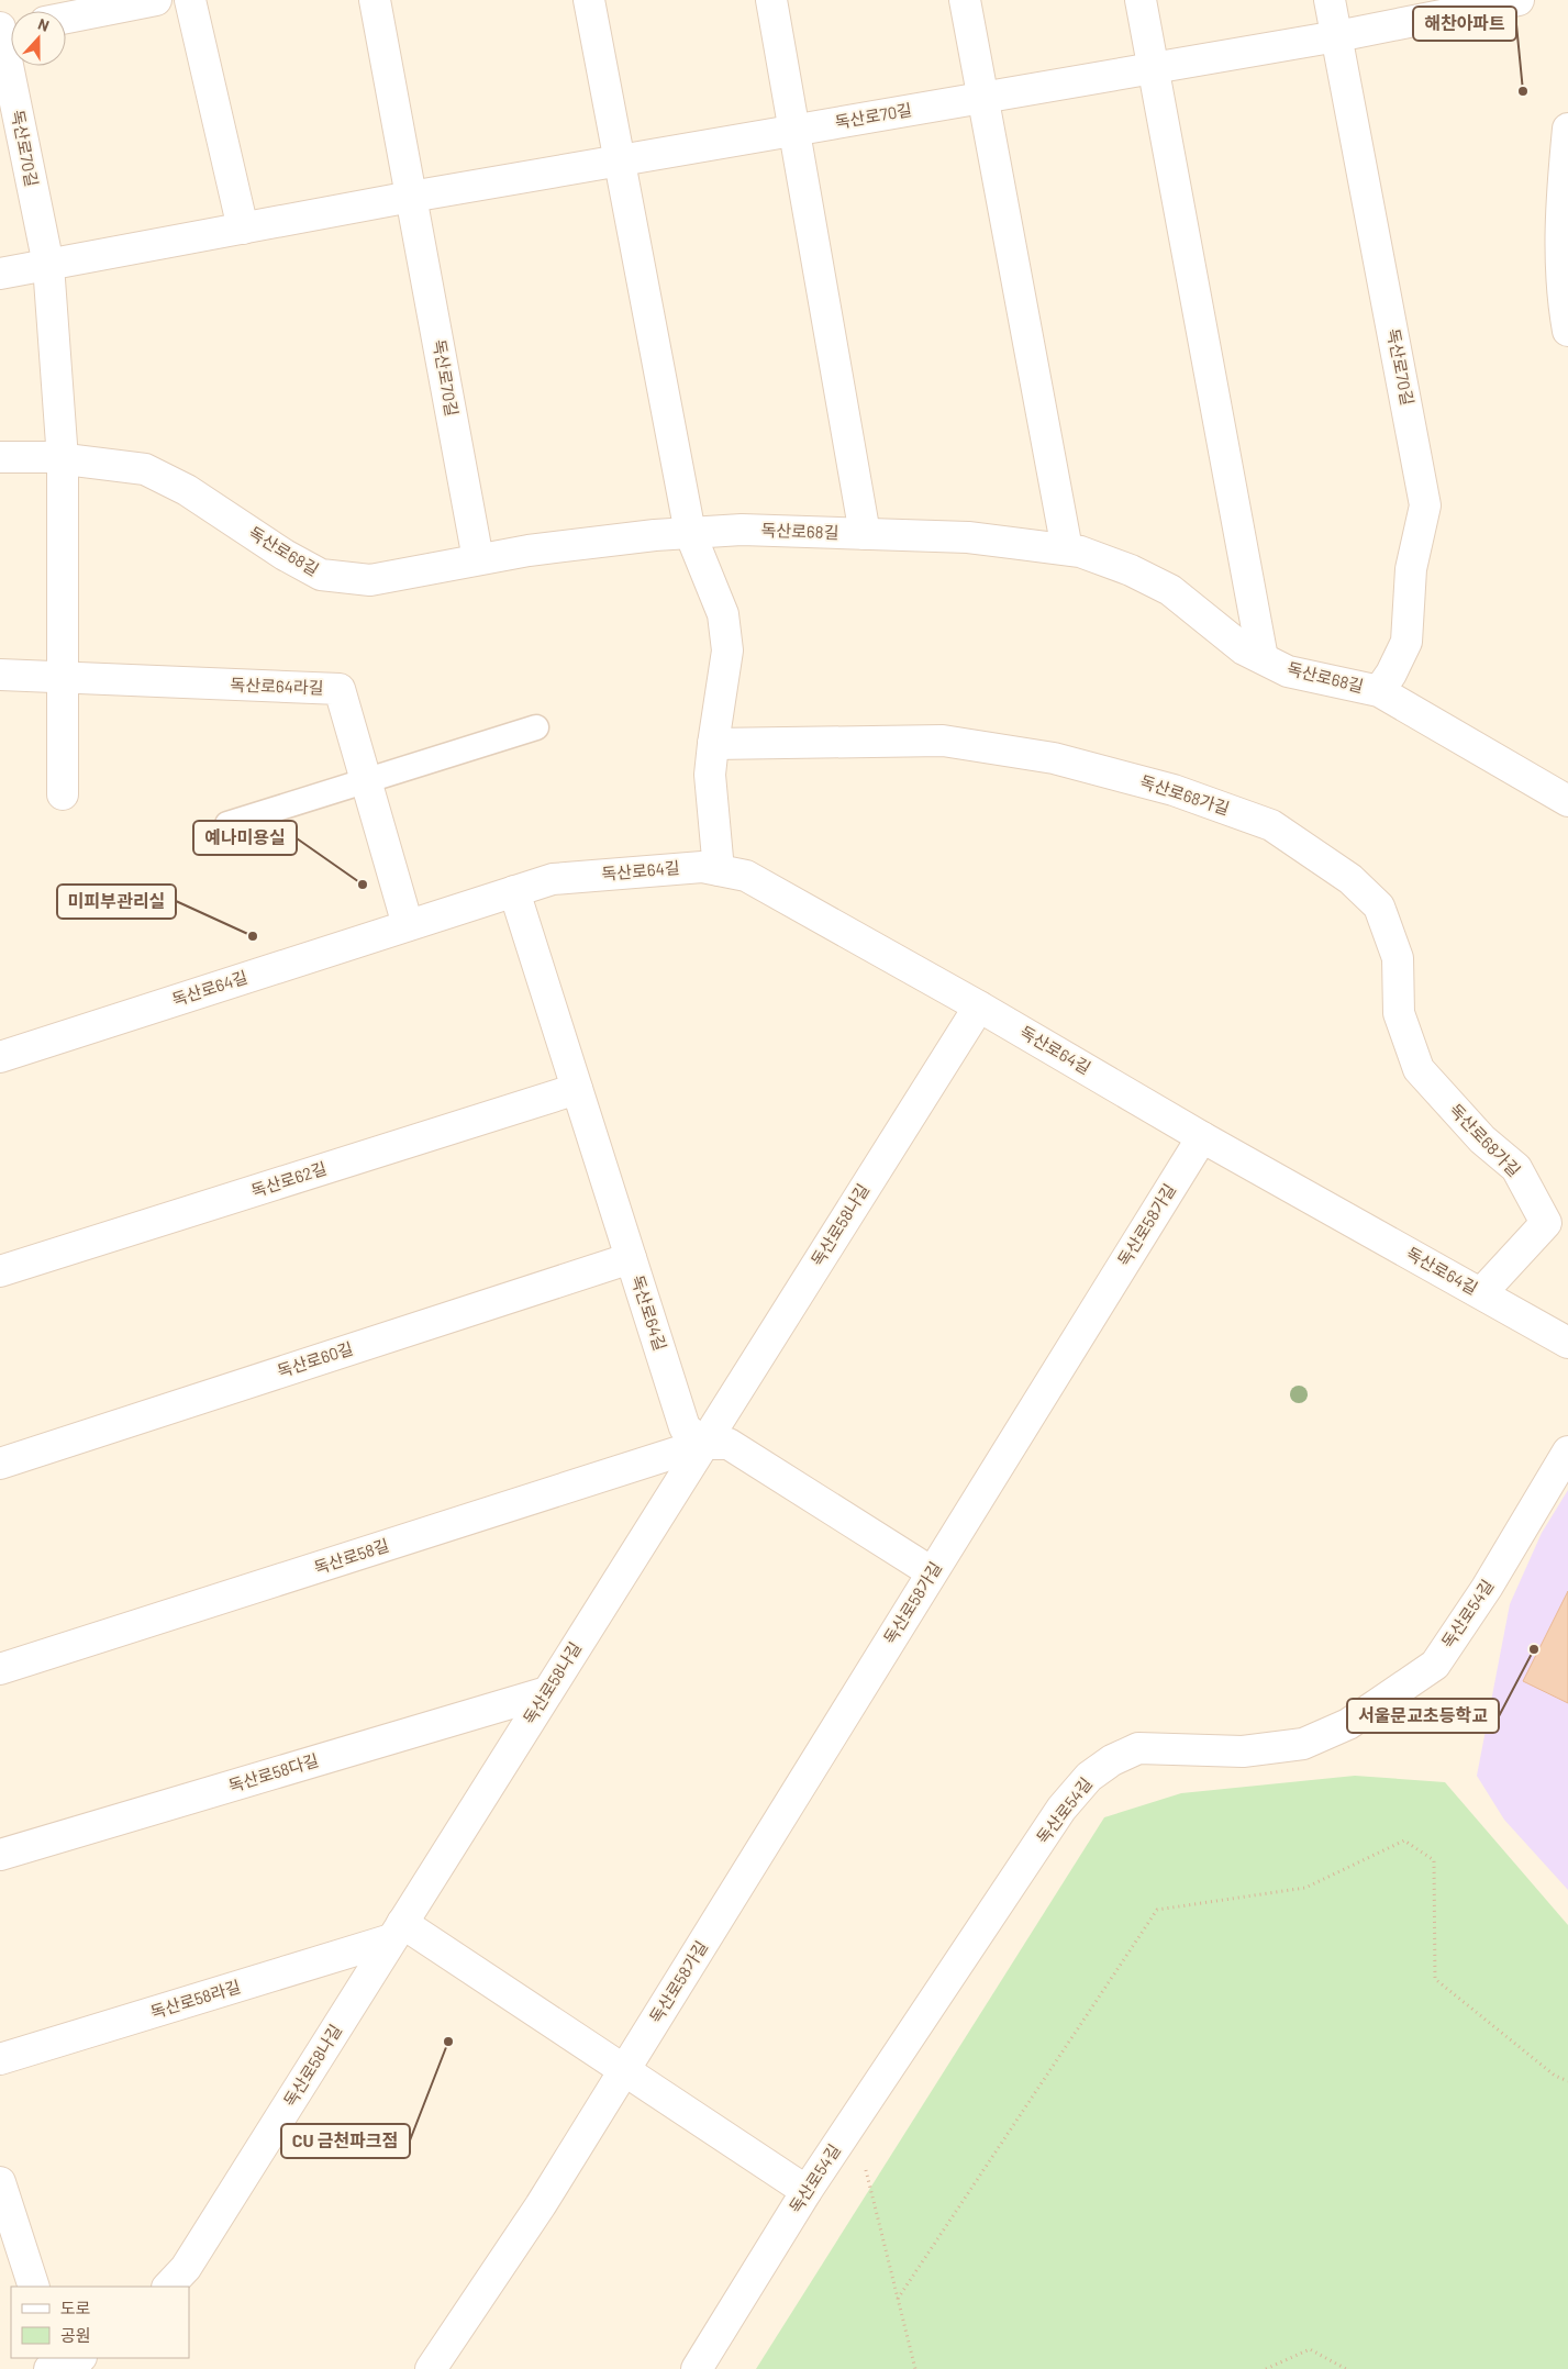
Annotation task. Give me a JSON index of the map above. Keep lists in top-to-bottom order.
{
  "streets": {
    "street": [
      "독산로70길",
      "독산로68길",
      "독산로64라길",
      "독산로68가길",
      "독산로64길",
      "독산로62길",
      "독산로58나길",
      "독산로58가길",
      "독산로60길",
      "독산로58길",
      "독산로54길",
      "독산로58다길",
      "독산로58라길"
    ]
  },
  "crossings": [
    ["독산로70길", "독산로68길"],
    ["독산로64라길", "독산로64길"],
    ["독산로68가길", "독산로64길"],
    ["독산로64길", "독산로62길"],
    ["독산로64길", "독산로58나길"],
    ["독산로64길", "독산로58가길"],
    ["독산로64길", "독산로60길"],
    ["독산로64길", "독산로58길"],
    ["독산로58나길", "독산로58길"],
    ["독산로58나길", "독산로58다길"],
    ["독산로58나길", "독산로58라길"]
  ],
  "places": [
    "해찬아파트",
    "예나미용실",
    "미피부관리실",
    "서울문교초등학교",
    "CU 금천파크점"
  ],
  "legend": ["도로", "공원"],
  "north": "top"
}
